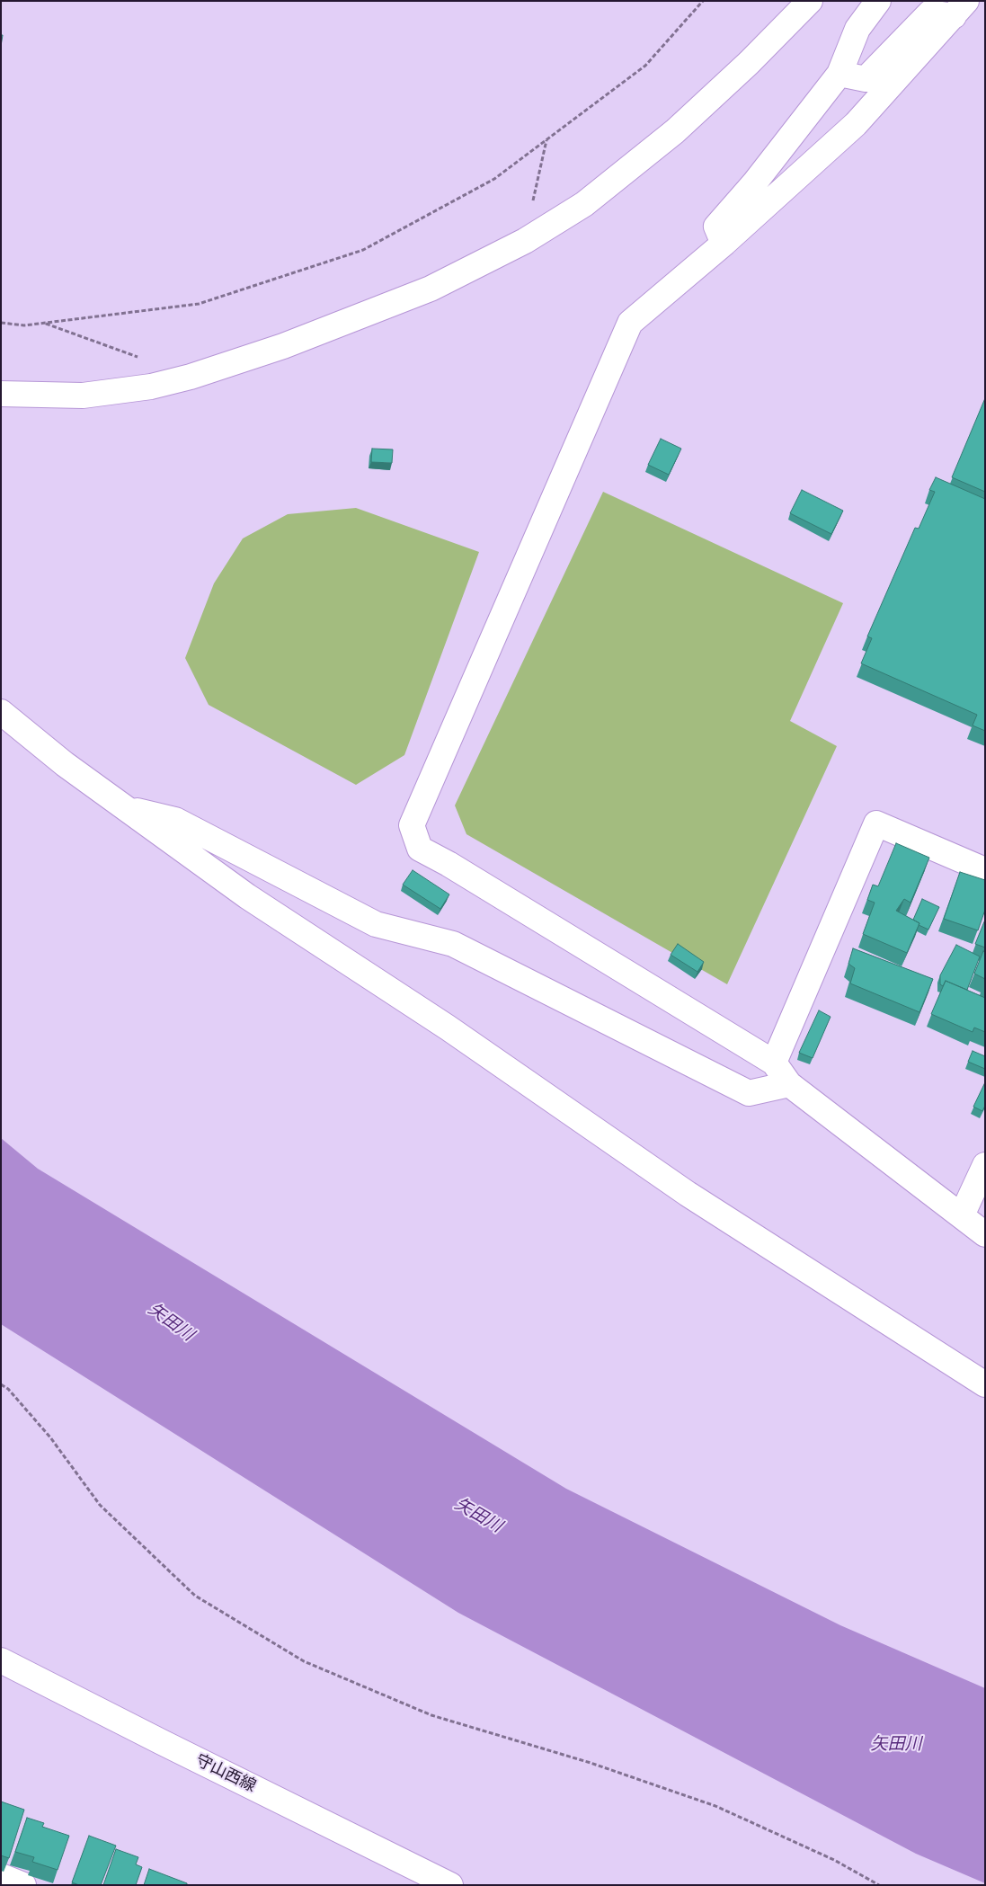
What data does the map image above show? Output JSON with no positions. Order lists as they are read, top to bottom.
{
  "streets": {
    "street": ["守山西線"]
  },
  "water": ["矢田川"]
}
